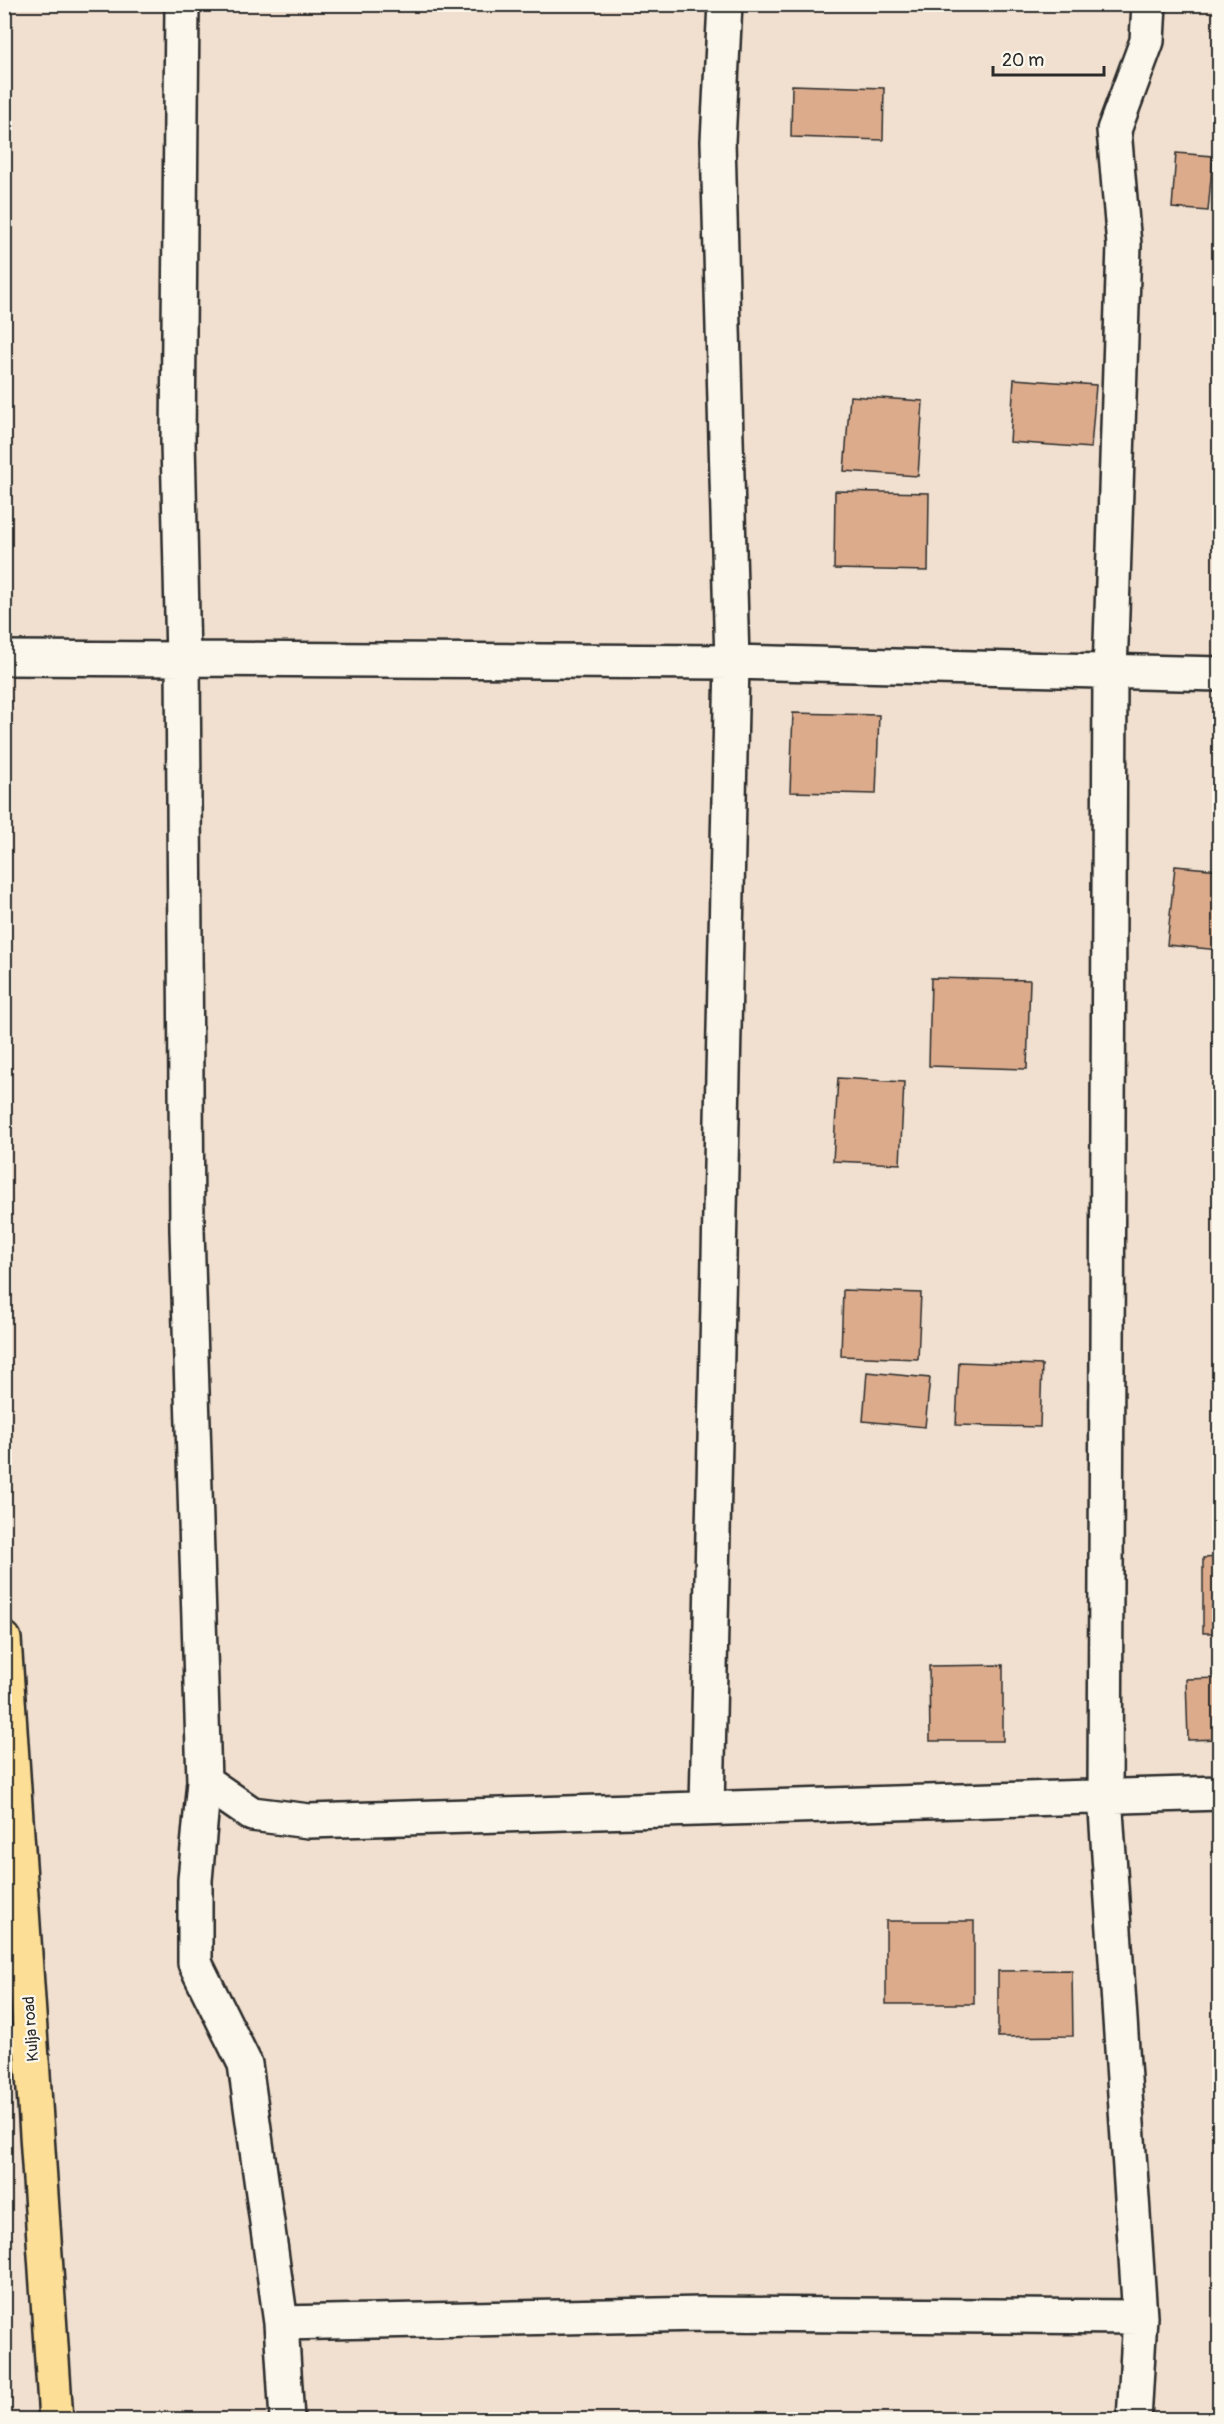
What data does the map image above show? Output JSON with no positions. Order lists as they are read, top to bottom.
{
  "streets": {
    "main road": ["Kulja road"]
  },
  "scale_bar": "20 m"
}
